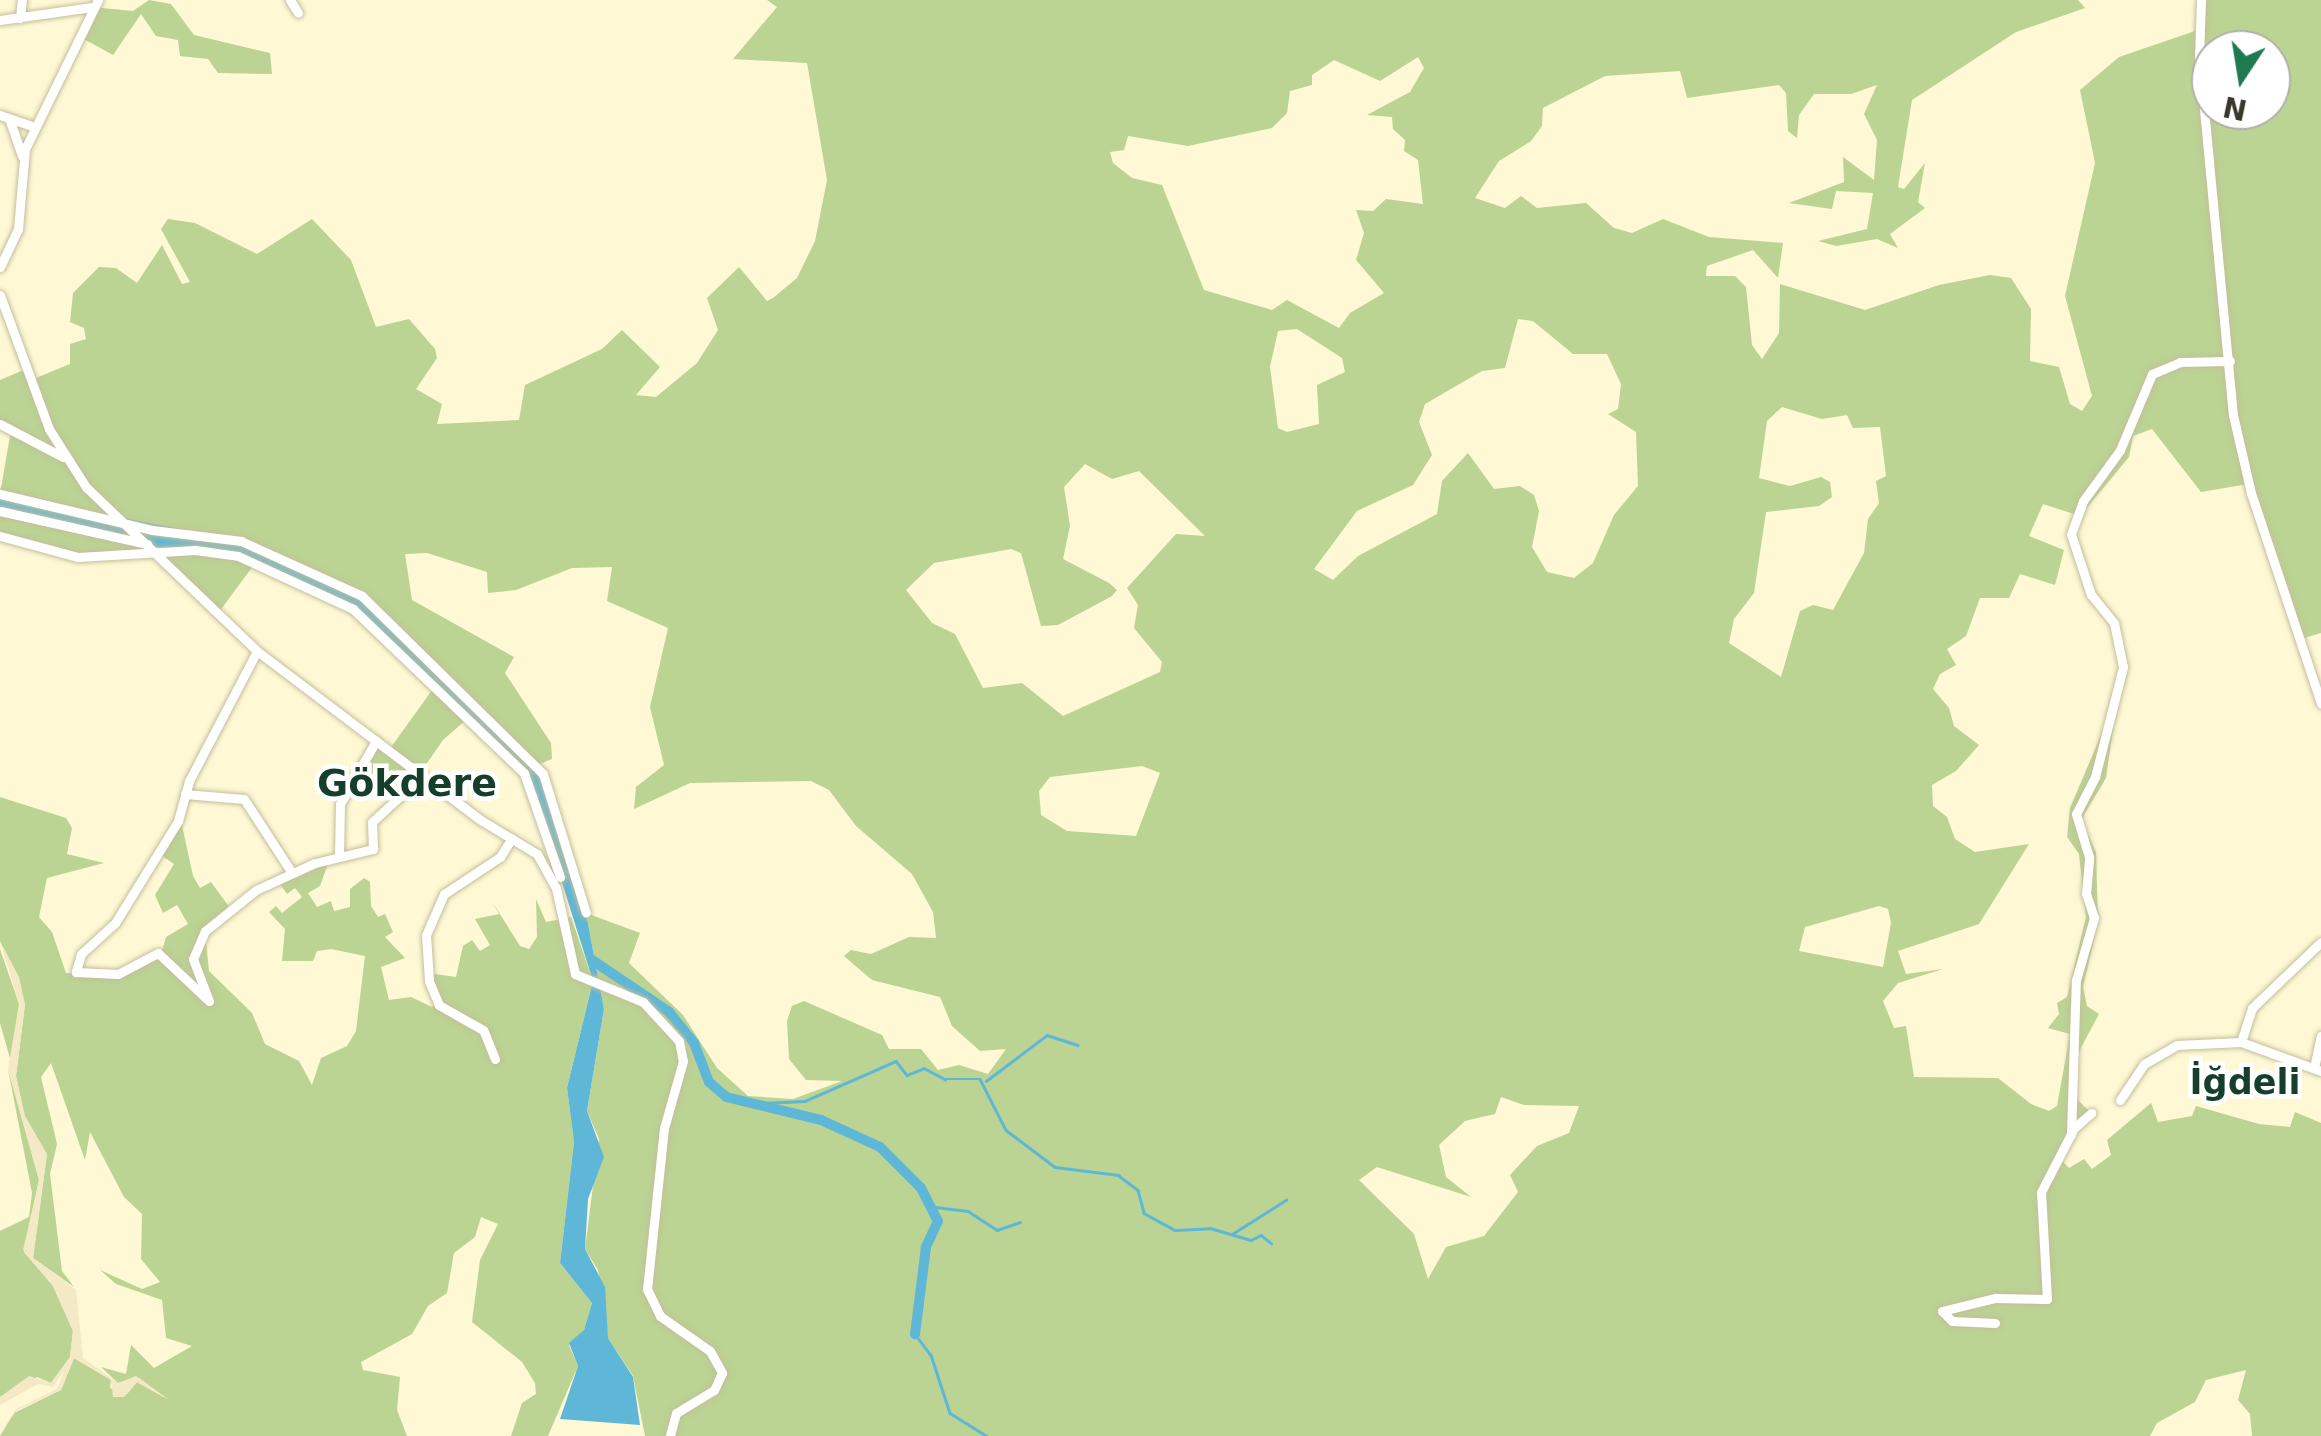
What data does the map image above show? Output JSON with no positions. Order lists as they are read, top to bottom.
{
  "districts": ["Gökdere", "İğdeli"],
  "north": "bottom"
}
